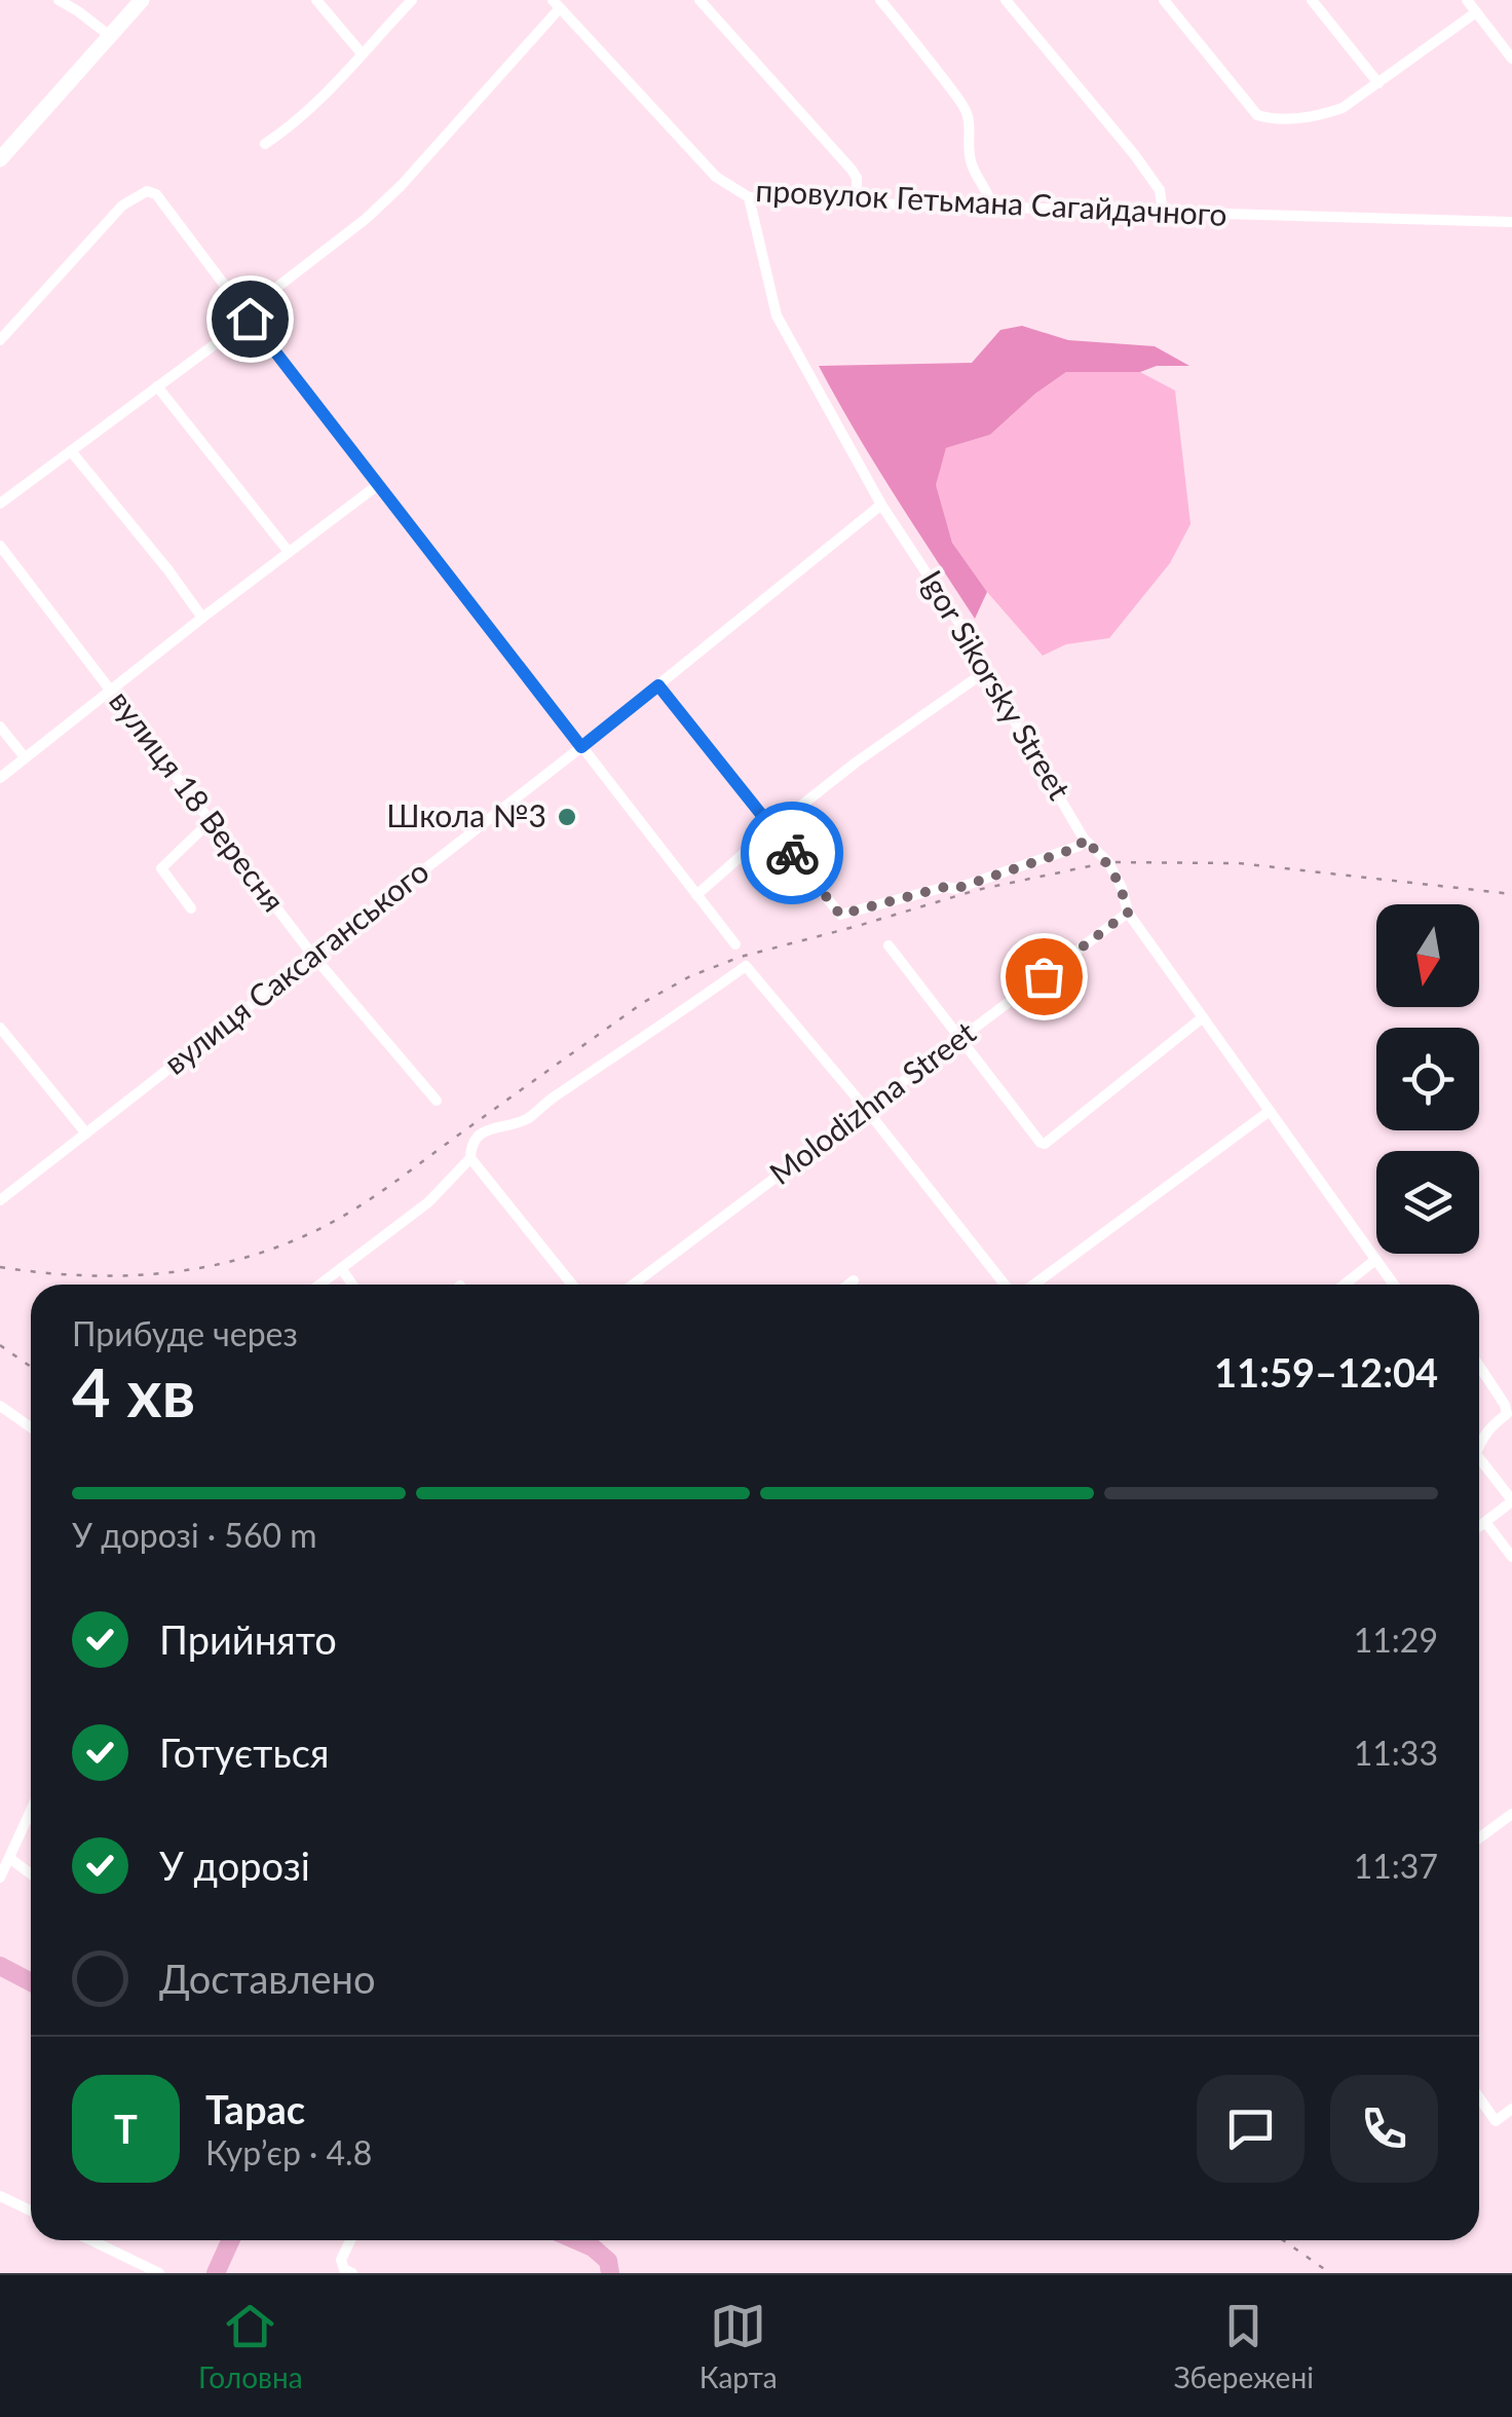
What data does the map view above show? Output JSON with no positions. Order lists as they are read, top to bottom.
{
  "streets": {
    "street": [
      "провулок Гетьмана Сагайдачного",
      "Igor Sikorsky Street",
      "вулиця 18 Вересня",
      "вулиця Саксаганського",
      "Molodizhna Street"
    ]
  },
  "crossings": [
    ["провулок Гетьмана Сагайдачного", "Igor Sikorsky Street"],
    ["Igor Sikorsky Street", "вулиця Саксаганського"],
    ["Igor Sikorsky Street", "Molodizhna Street"],
    ["вулиця 18 Вересня", "вулиця Саксаганського"]
  ],
  "places": ["Школа №3"],
  "north": "bottom",
  "page": {
    "heading": ["4 хв", "Прибуде через", "11:59–12:04"],
    "panel": ["Тарас", "Кур’єр · 4.8"],
    "bar": "У дорозі · 560 m",
    "list": [
      ["Прийнято", "11:29"],
      ["Готується", "11:33"],
      ["У дорозі", "11:37"],
      "Доставлено"
    ],
    "round": "Т",
    "tabs": ["Головна", "Карта", "Збережені"]
  }
}
